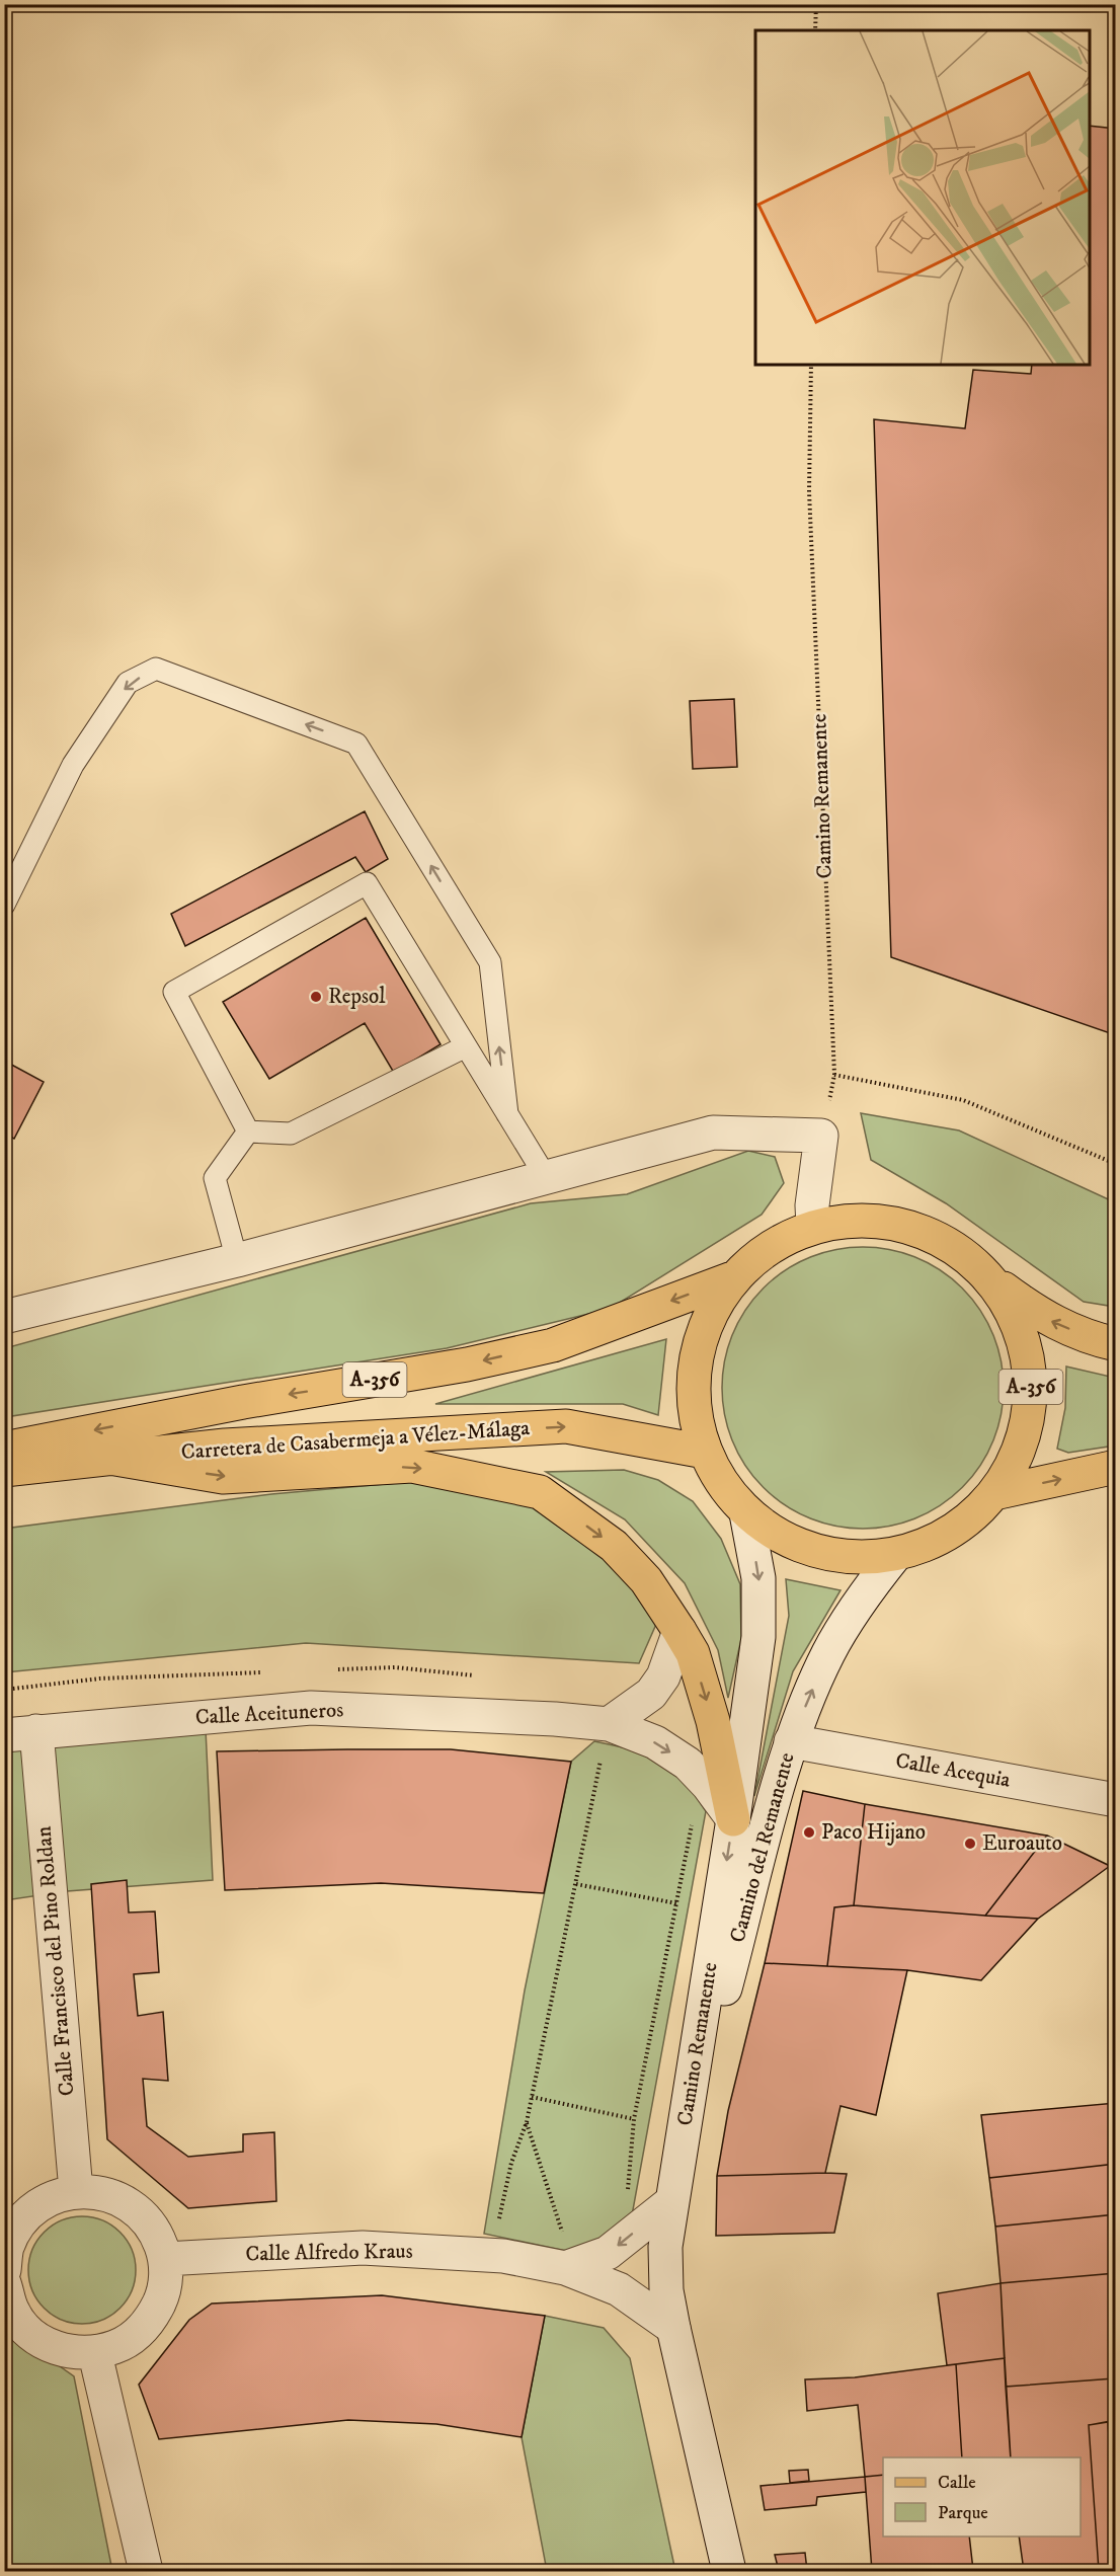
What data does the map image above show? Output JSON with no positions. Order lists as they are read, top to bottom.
{
  "streets": {
    "main road": ["A-356", "Carretera de Casabermeja a Vélez-Málaga"],
    "street": [
      "Camino Remanente",
      "Calle Aceituneros",
      "Calle Acequia",
      "Camino del Remanente",
      "Calle Francisco del Pino Roldan",
      "Calle Alfredo Kraus"
    ]
  },
  "crossings": [
    ["Camino Remanente", "A-356"],
    ["Camino Remanente", "Calle Aceituneros"],
    ["Camino Remanente", "Camino del Remanente"],
    ["Camino Remanente", "Calle Alfredo Kraus"],
    ["A-356", "Carretera de Casabermeja a Vélez-Málaga"],
    ["A-356", "Camino del Remanente"],
    ["Calle Aceituneros", "Calle Francisco del Pino Roldan"],
    ["Calle Acequia", "Camino del Remanente"]
  ],
  "places": ["Repsol", "Paco Hijano", "Euroauto"],
  "legend": ["Calle", "Parque"]
}
